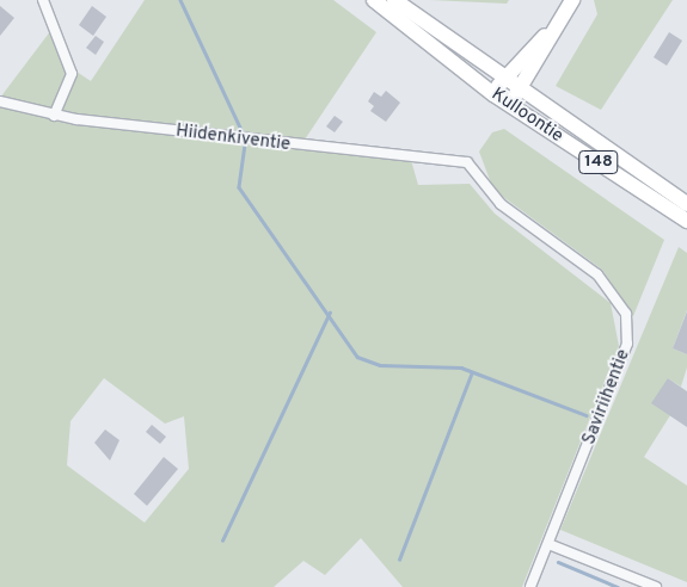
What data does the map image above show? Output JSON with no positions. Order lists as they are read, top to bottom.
{
  "streets": {
    "main road": ["Kulloontie", "148"],
    "street": ["Hiidenkiventie", "Saviriihentie"]
  },
  "crossings": [
    ["Hiidenkiventie", "Saviriihentie"]
  ]
}
